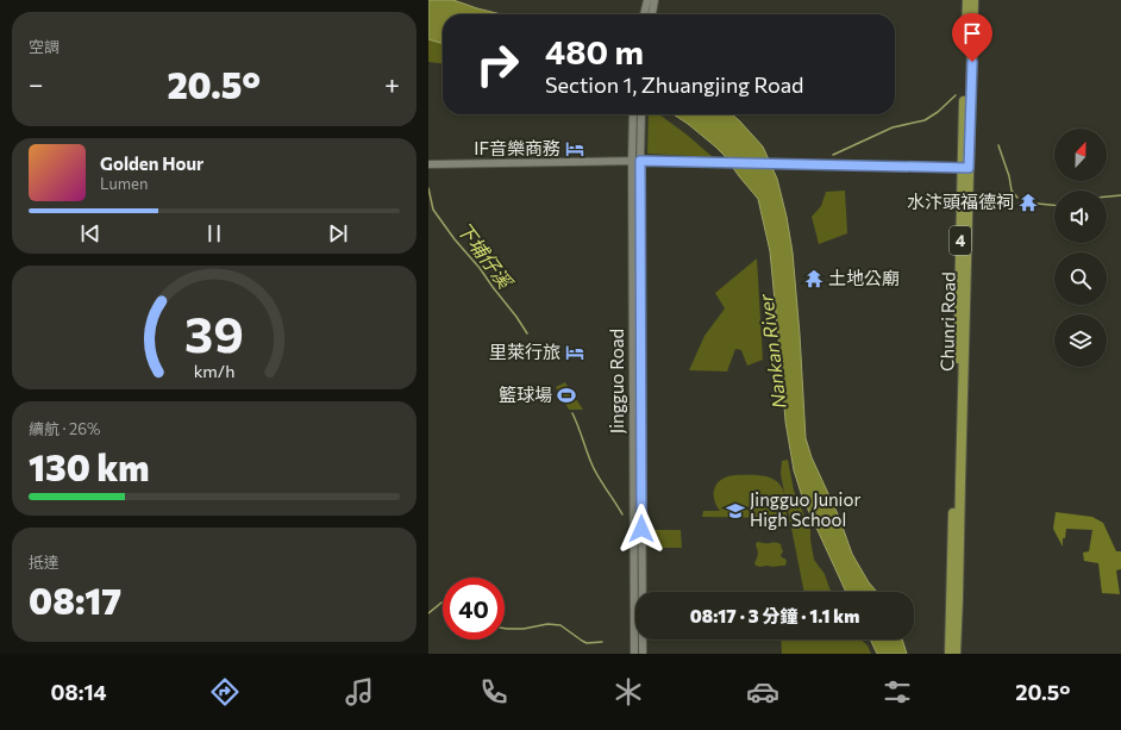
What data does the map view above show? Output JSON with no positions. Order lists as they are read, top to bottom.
{
  "streets": {
    "main road": ["4", "Chunri Road"],
    "street": ["Jingguo Road"]
  },
  "crossings": [
    ["4", "Chunri Road"]
  ],
  "water": ["下埔仔溪", "Nankan River"],
  "places": {
    "hotel": ["IF音樂商務", "里萊行旅"],
    "temple": ["水汴頭福德祠", "土地公廟"],
    "sports": ["籃球場"],
    "school or university": ["Jingguo Junior High School"]
  },
  "north": "top",
  "page": {
    "tile": [
      "空調",
      ["續航 · 26%", "130 km"],
      ["抵達", "08:17"]
    ],
    "turn": ["480 m", "Section 1, Zhuangjing Road"],
    "heat": ["−", "20.5°", "+"],
    "song": ["Golden Hour", "Lumen"],
    "limit": "40",
    "trip": "08:17 · 3 分鐘 · 1.1 km",
    "tabs": ["08:14", "20.5°"],
    "gauge": ["39", "km/h"]
  }
}
